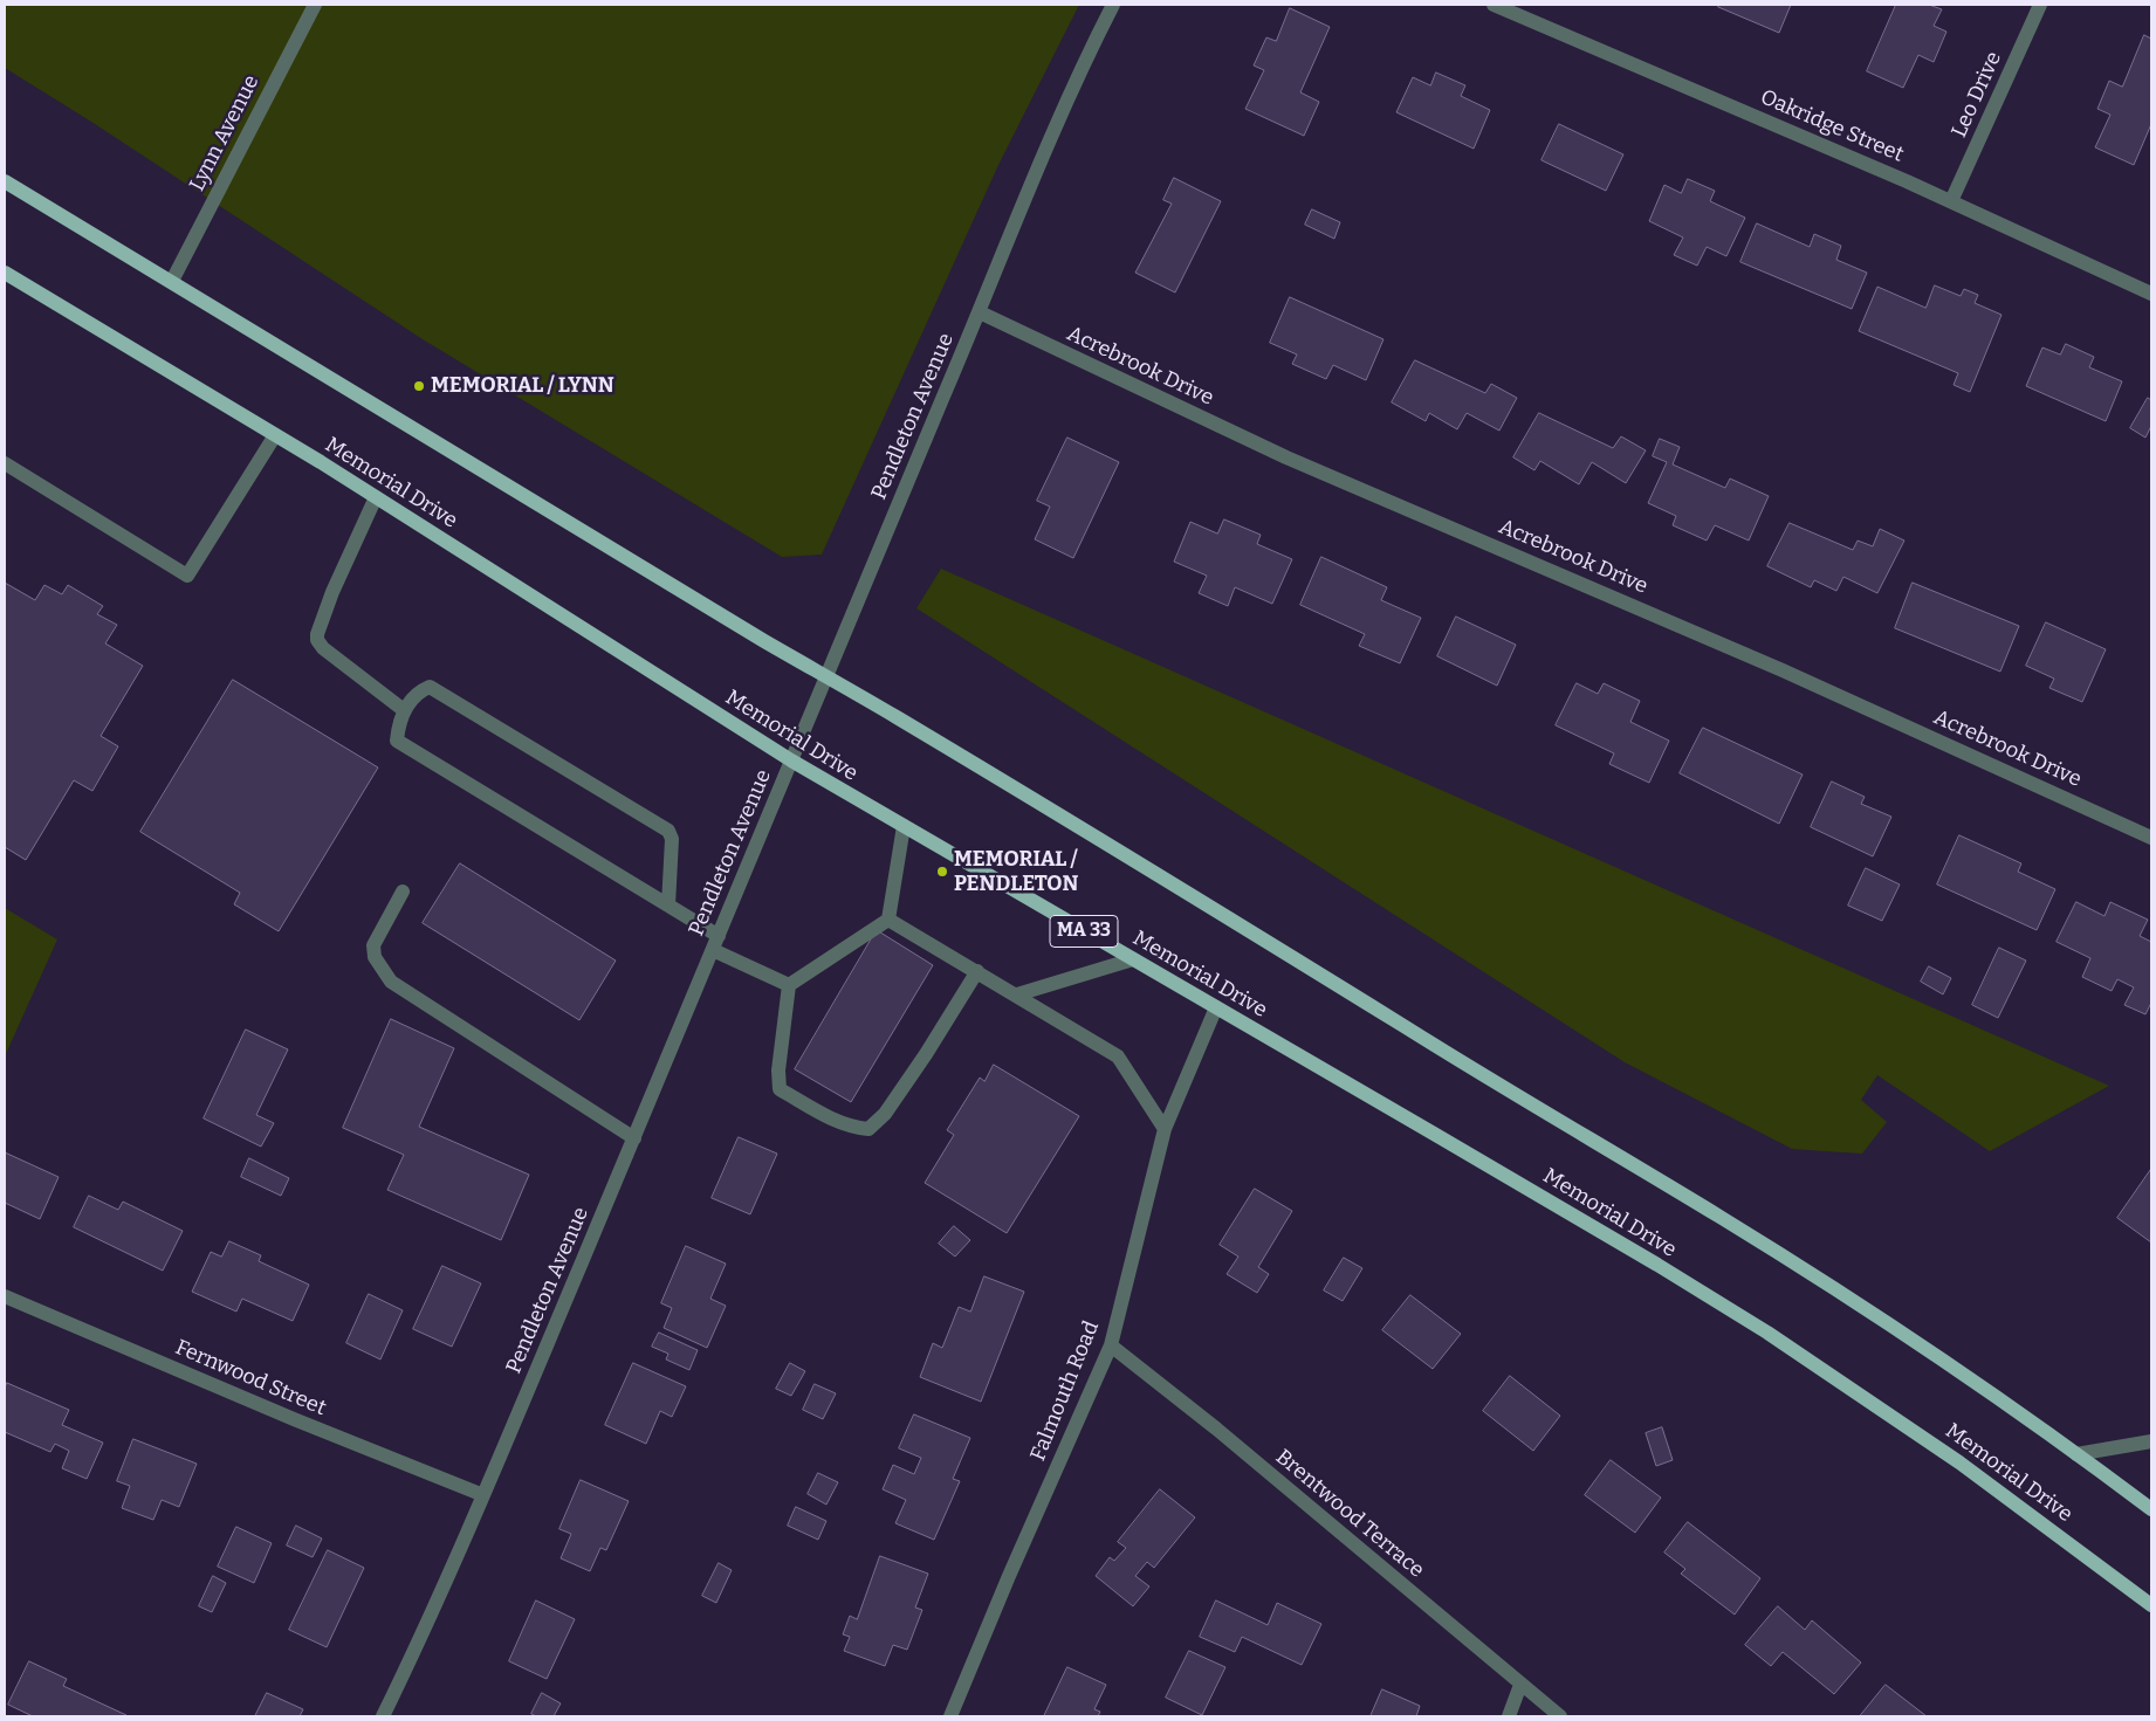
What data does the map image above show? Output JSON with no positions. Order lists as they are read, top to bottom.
{
  "streets": {
    "main road": ["Memorial Drive", "MA 33"],
    "street": [
      "Leo Drive",
      "Oakridge Street",
      "Lynn Avenue",
      "Acrebrook Drive",
      "Pendleton Avenue",
      "Fernwood Street",
      "Falmouth Road",
      "Brentwood Terrace"
    ]
  },
  "crossings": [
    ["Leo Drive", "Oakridge Street"],
    ["Acrebrook Drive", "Pendleton Avenue"],
    ["Pendleton Avenue", "Memorial Drive"],
    ["Pendleton Avenue", "Fernwood Street"],
    ["Memorial Drive", "Falmouth Road"],
    ["Falmouth Road", "Brentwood Terrace"]
  ],
  "places": ["MEMORIAL / LYNN", "MEMORIAL / PENDLETON"]
}
